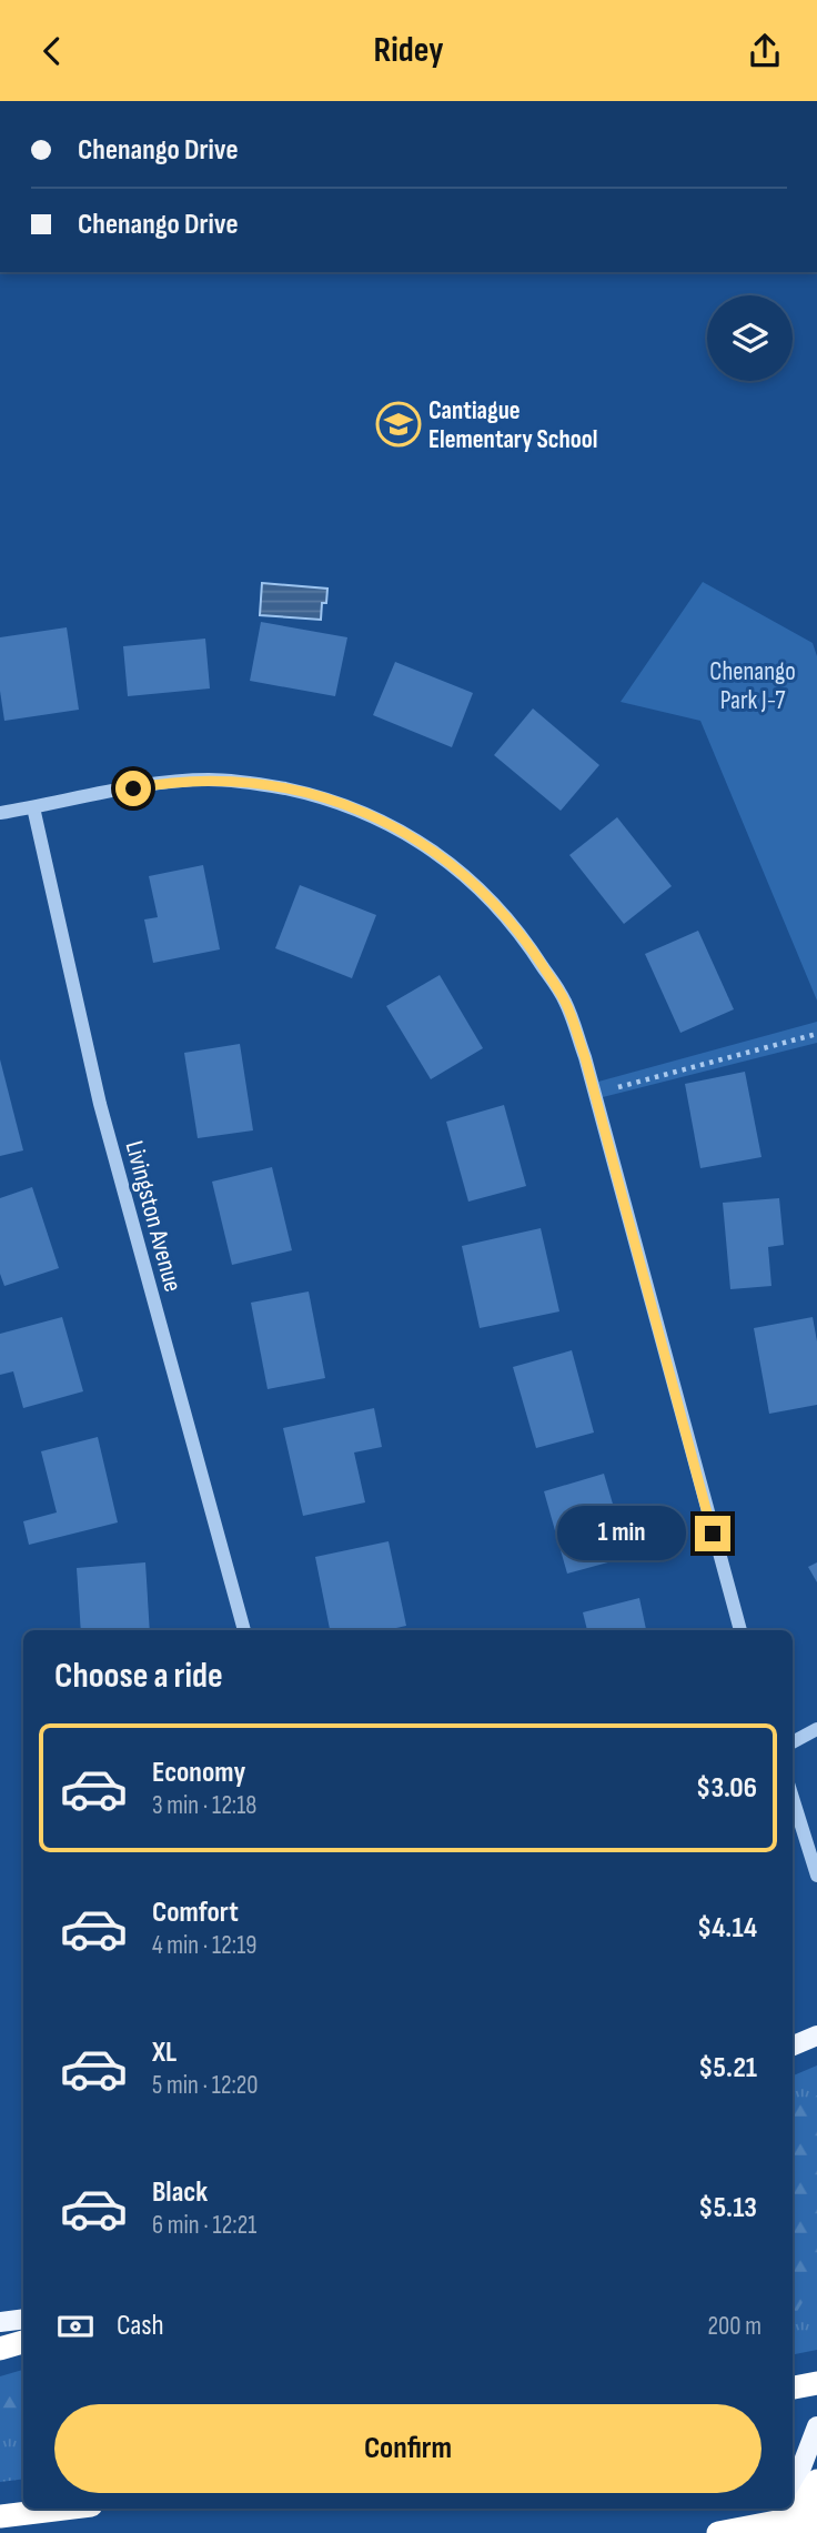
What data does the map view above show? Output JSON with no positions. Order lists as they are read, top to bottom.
{
  "streets": {
    "street": ["Livingston Avenue"]
  },
  "parks": ["Chenango Park J-7"],
  "places": {
    "school or university": ["Cantiague Elementary School"]
  },
  "page": {
    "header": "Ridey",
    "banner": ["Chenango Drive", "Chenango Drive"],
    "bubble": "1 min",
    "heading": "Choose a ride",
    "list": [
      {
        "name": "Economy",
        "note": "3 min · 12:18",
        "value": "$3.06"
      },
      {
        "name": "Comfort",
        "note": "4 min · 12:19",
        "value": "$4.14"
      },
      {
        "name": "XL",
        "note": "5 min · 12:20",
        "value": "$5.21"
      },
      {
        "name": "Black",
        "note": "6 min · 12:21",
        "value": "$5.13"
      }
    ],
    "pay": ["Cash", "200 m"],
    "buttons": "Confirm"
  }
}
